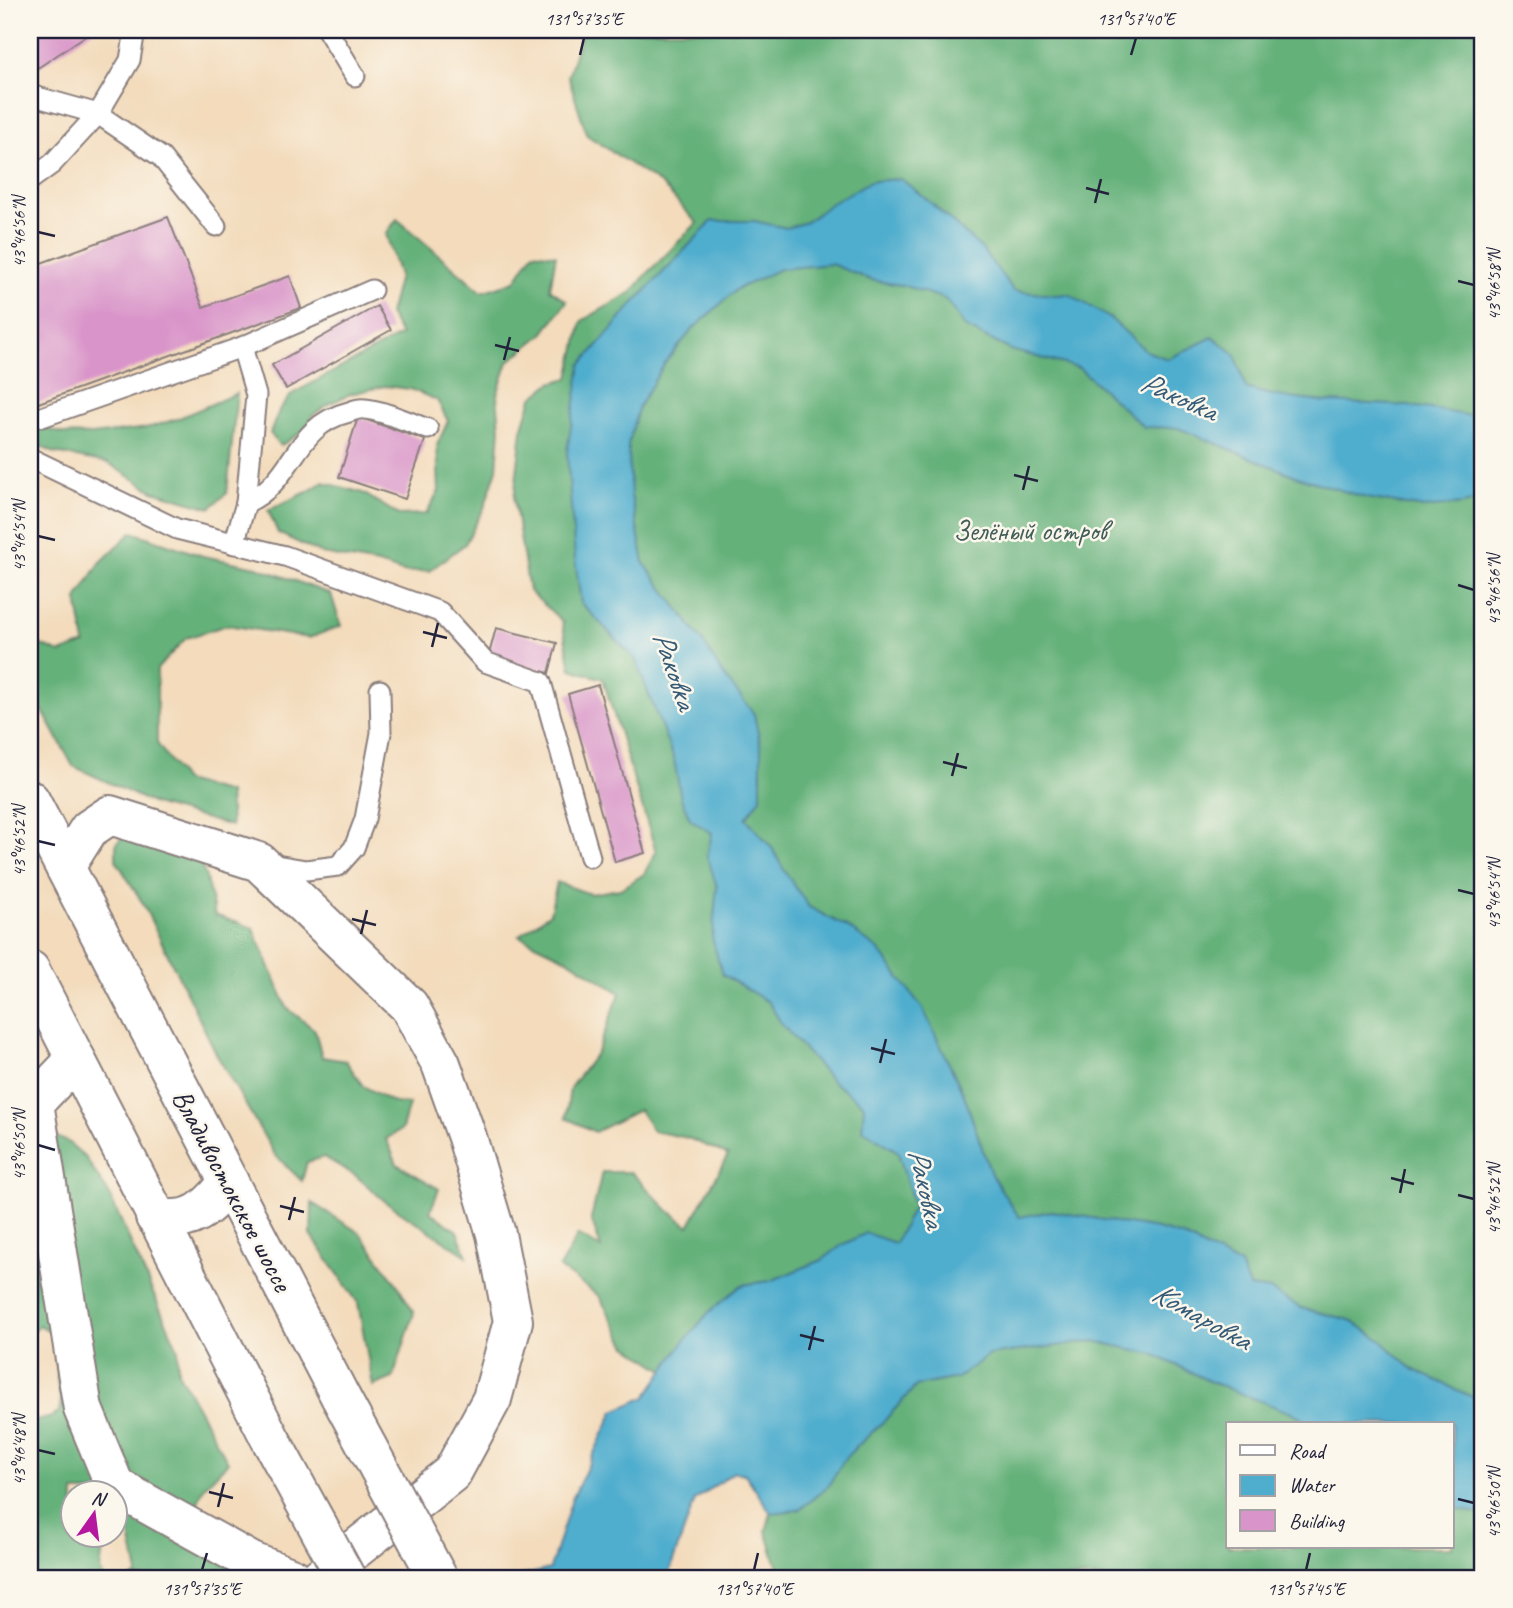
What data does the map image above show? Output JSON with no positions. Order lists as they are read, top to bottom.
{
  "streets": {
    "main road": ["Владивостокское шоссе"]
  },
  "water": ["Раковка", "Комаровка"],
  "parks": ["Зелёный остров"],
  "legend": ["Road", "Water", "Building"],
  "north": "top",
  "coordinates": [
    "131°57'35\"E",
    "131°57'40\"E",
    "43°46'56\"N",
    "43°46'58\"N",
    "43°46'54\"N",
    "43°46'52\"N",
    "43°46'50\"N",
    "43°46'48\"N",
    "131°57'45\"E"
  ]
}
